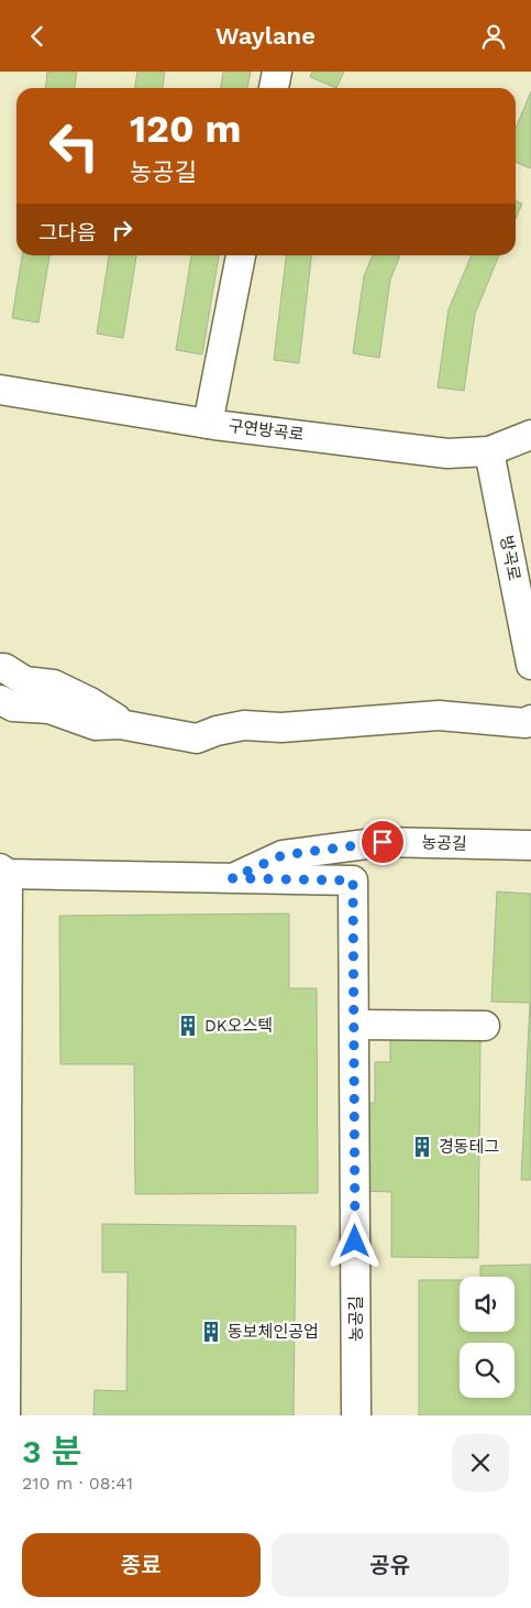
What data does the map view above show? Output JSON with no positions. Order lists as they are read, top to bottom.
{
  "streets": {
    "street": ["구연방곡로", "방곡로", "농공길"]
  },
  "crossings": [
    ["구연방곡로", "방곡로"]
  ],
  "places": {
    "building": ["DK오스텍", "경동테그", "동보체인공업"]
  },
  "page": {
    "header": "Waylane",
    "turn": ["120 m", "농공길"],
    "then": "그다음",
    "heading": ["3 분", "210 m · 08:41"],
    "buttons": ["종료", "공유"]
  }
}
